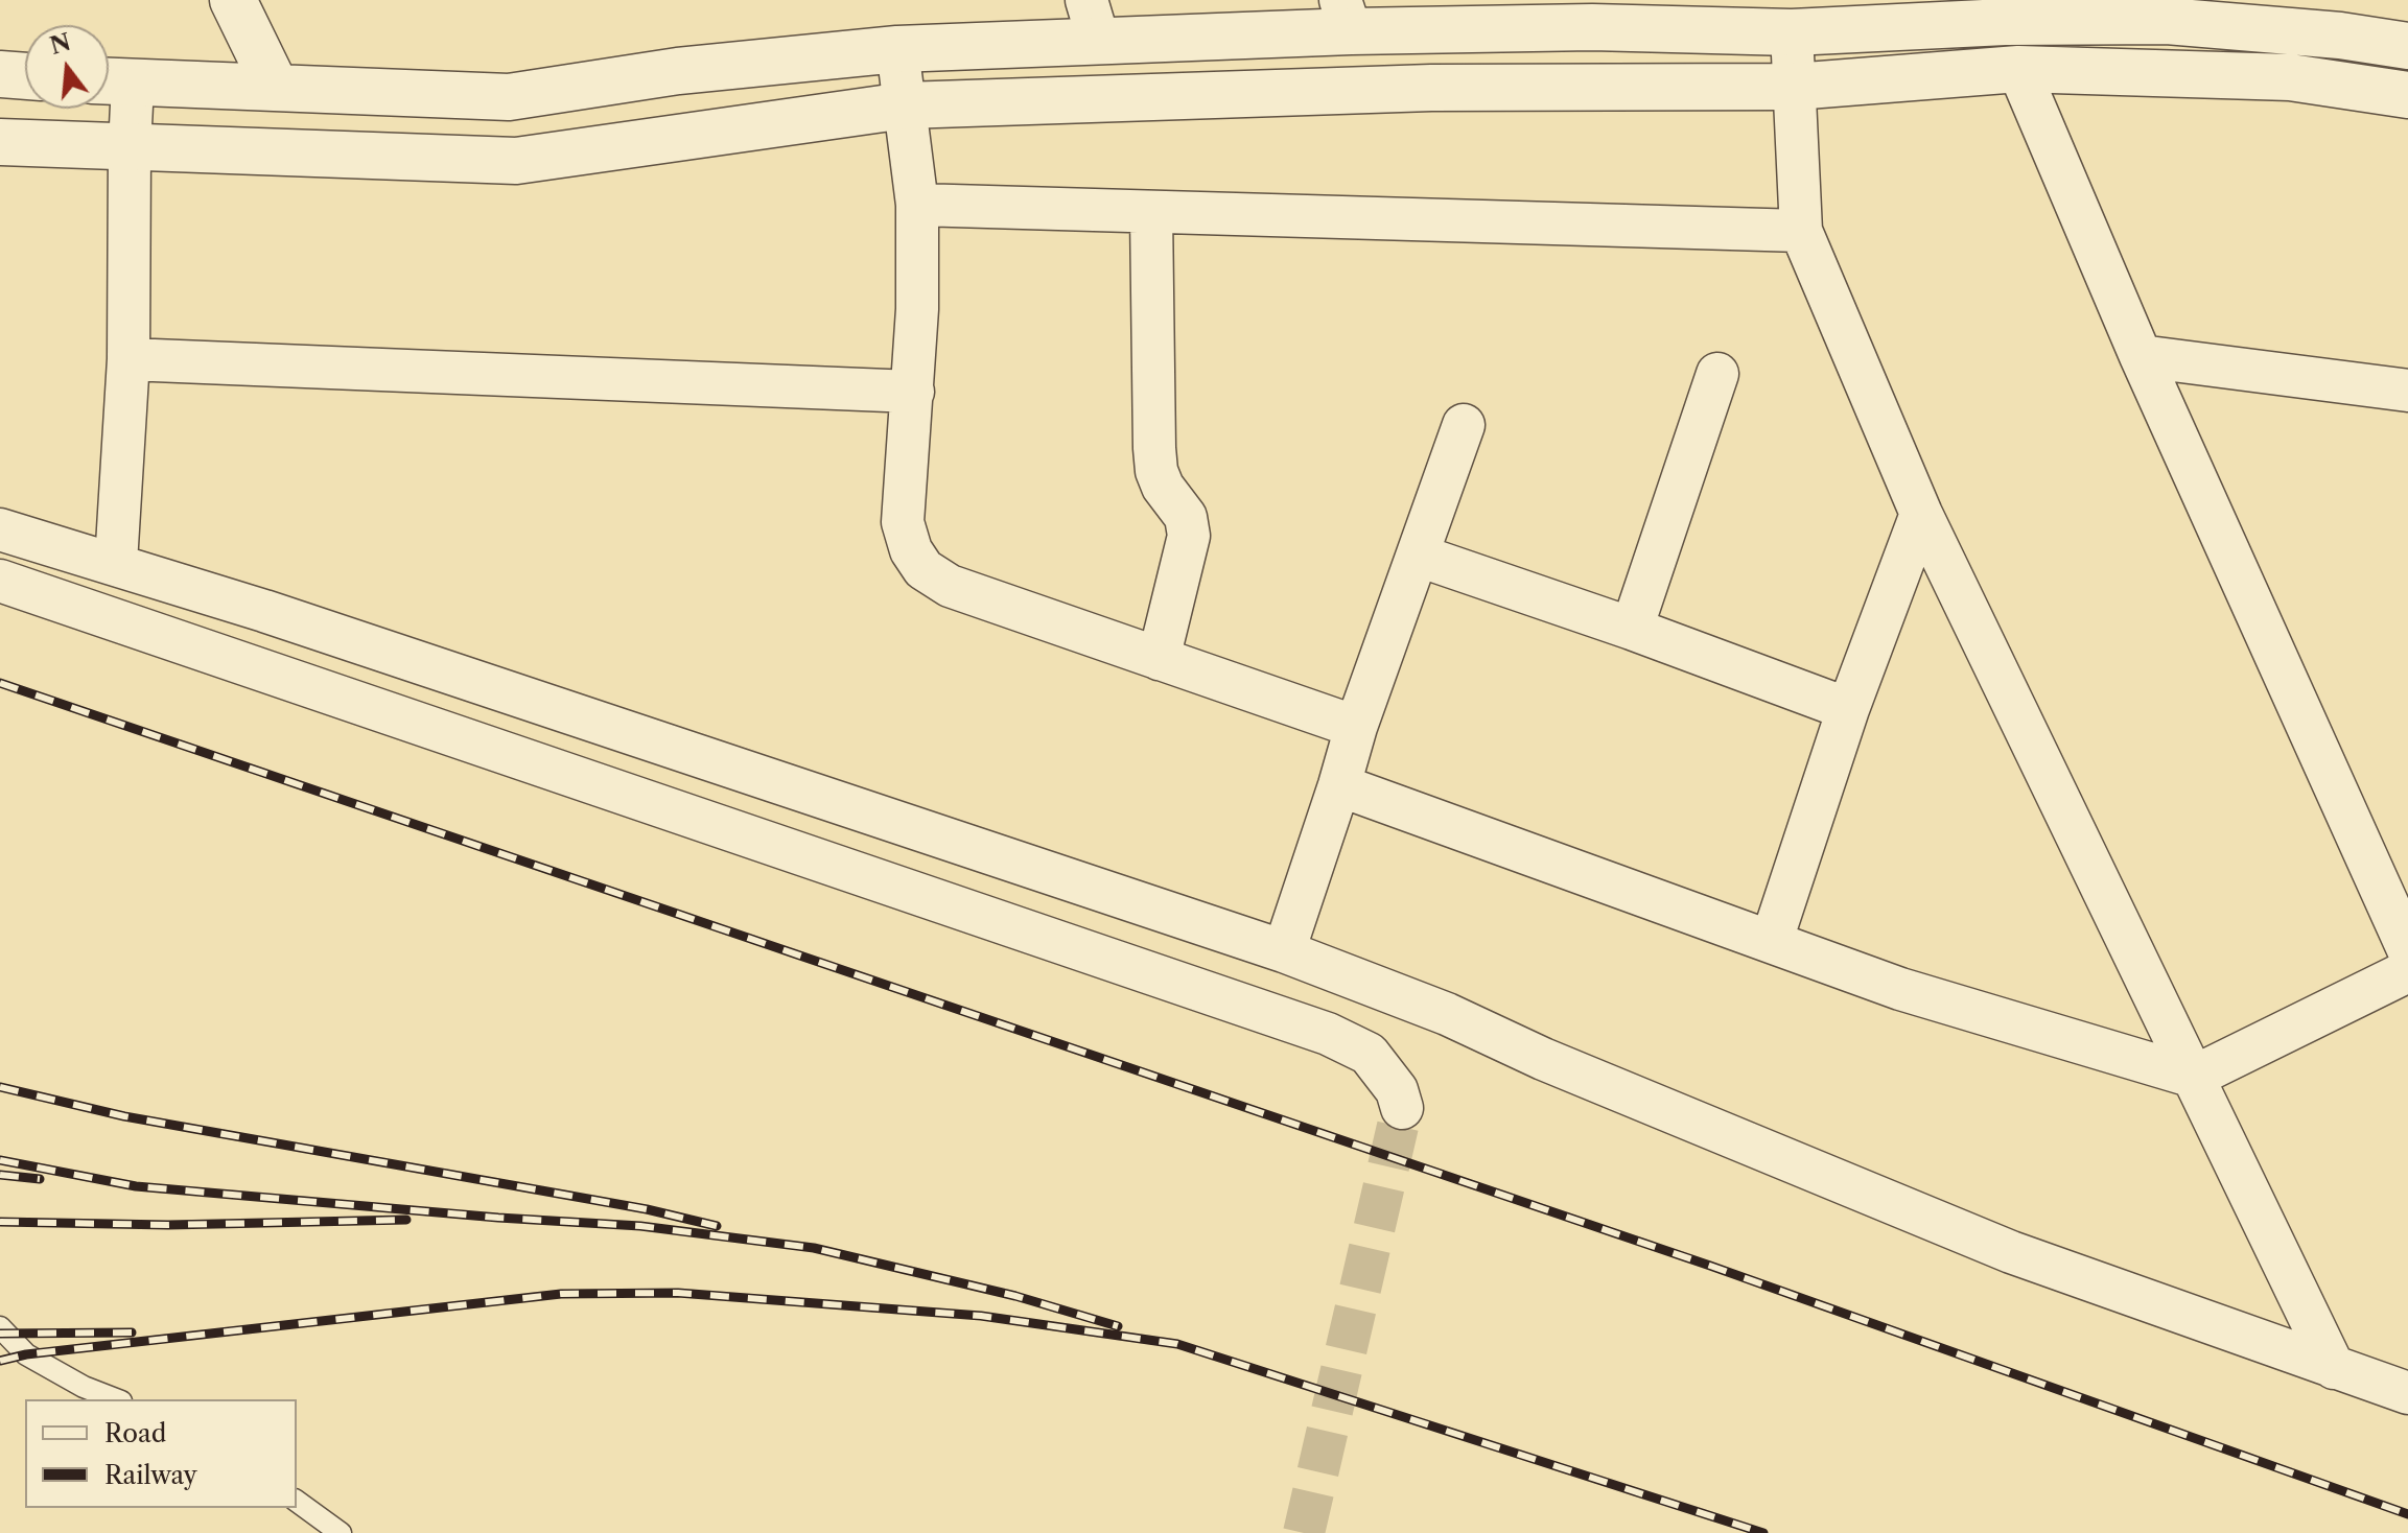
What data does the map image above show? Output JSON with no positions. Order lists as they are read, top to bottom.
{
  "legend": ["Road", "Railway"],
  "north": "top"
}
